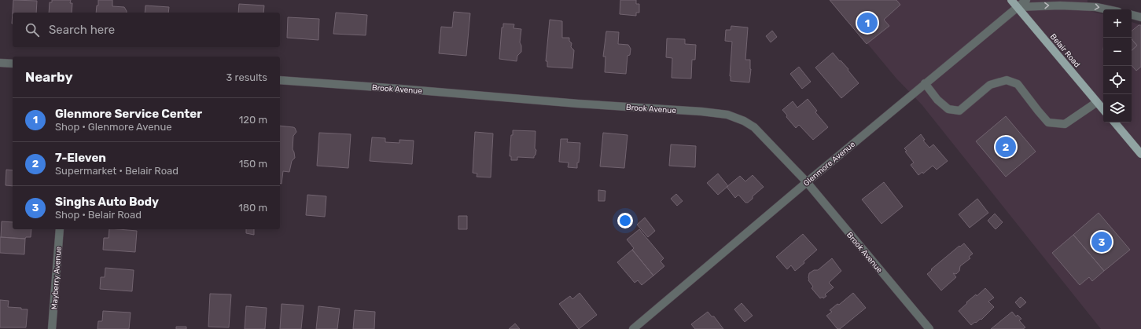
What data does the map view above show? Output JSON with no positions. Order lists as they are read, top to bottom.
{
  "streets": {
    "main road": ["Belair Road"],
    "street": ["Brook Avenue", "Glenmore Avenue", "Mayberry Avenue"]
  },
  "crossings": [
    ["Belair Road", "Glenmore Avenue"],
    ["Brook Avenue", "Glenmore Avenue"]
  ],
  "page": {
    "map_buttons": ["+", "−"],
    "pins": ["1", "2", "3"],
    "search": "Search here",
    "heading": ["Nearby", "3 results"],
    "list": [
      {
        "mark": "1",
        "name": "Glenmore Service Center",
        "note": "Shop · Glenmore Avenue",
        "value": "120 m"
      },
      {
        "mark": "2",
        "name": "7-Eleven",
        "note": "Supermarket · Belair Road",
        "value": "150 m"
      },
      {
        "mark": "3",
        "name": "Singhs Auto Body",
        "note": "Shop · Belair Road",
        "value": "180 m"
      }
    ]
  }
}
